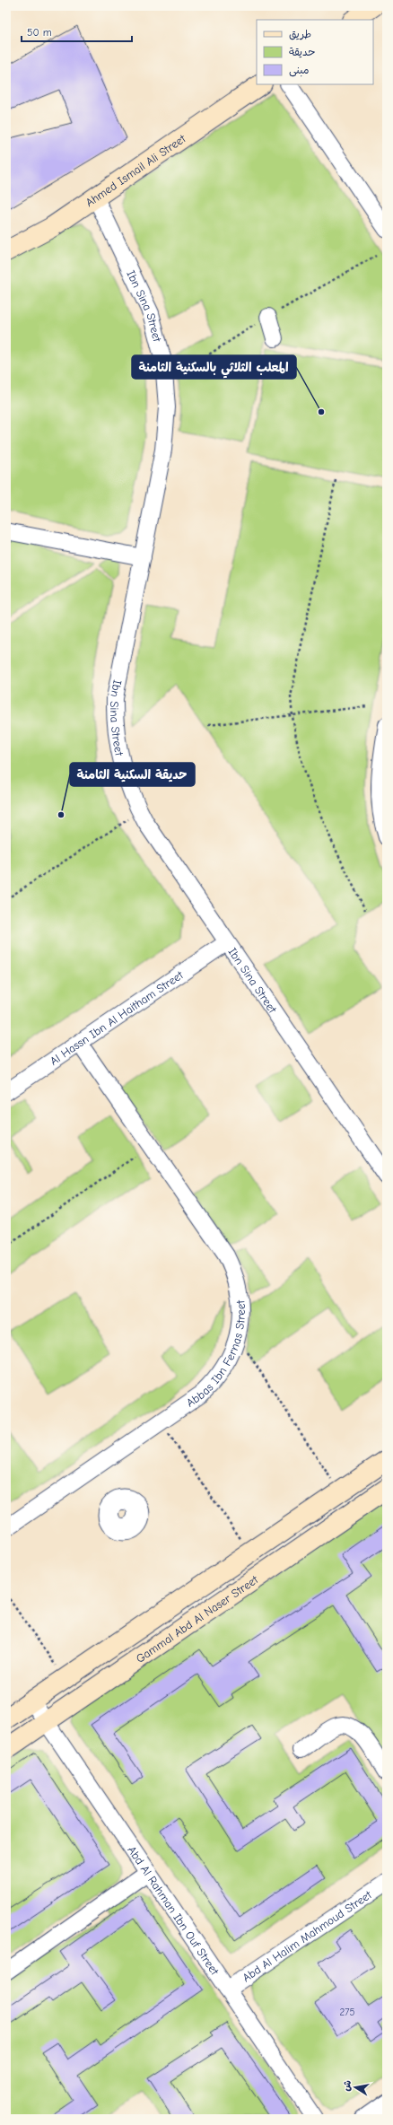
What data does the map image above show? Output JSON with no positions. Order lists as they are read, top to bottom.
{
  "streets": {
    "main road": ["Ahmed Ismail Ali Street", "Gammal Abd Al Naser Street"],
    "street": [
      "Ibn Sina Street",
      "Al Hassn Ibn Al Haitham Street",
      "Abbas Ibn Fernas Street",
      "Abd Al Rahman Ibn Ouf Street",
      "Abd Al Halim Mahmoud Street"
    ]
  },
  "crossings": [
    ["Ahmed Ismail Ali Street", "Ibn Sina Street"],
    ["Ibn Sina Street", "Al Hassn Ibn Al Haitham Street"],
    ["Al Hassn Ibn Al Haitham Street", "Abbas Ibn Fernas Street"],
    ["Gammal Abd Al Naser Street", "Abd Al Rahman Ibn Ouf Street"],
    ["Abd Al Rahman Ibn Ouf Street", "Abd Al Halim Mahmoud Street"]
  ],
  "places": ["المعلب الثلاثي بالسكنية الثامنة", "حديقة السكنية الثامنة"],
  "house_numbers": ["275"],
  "legend": ["طريق", "حديقة", "مبنى"],
  "scale_bar": "50 m",
  "north": "left"
}
